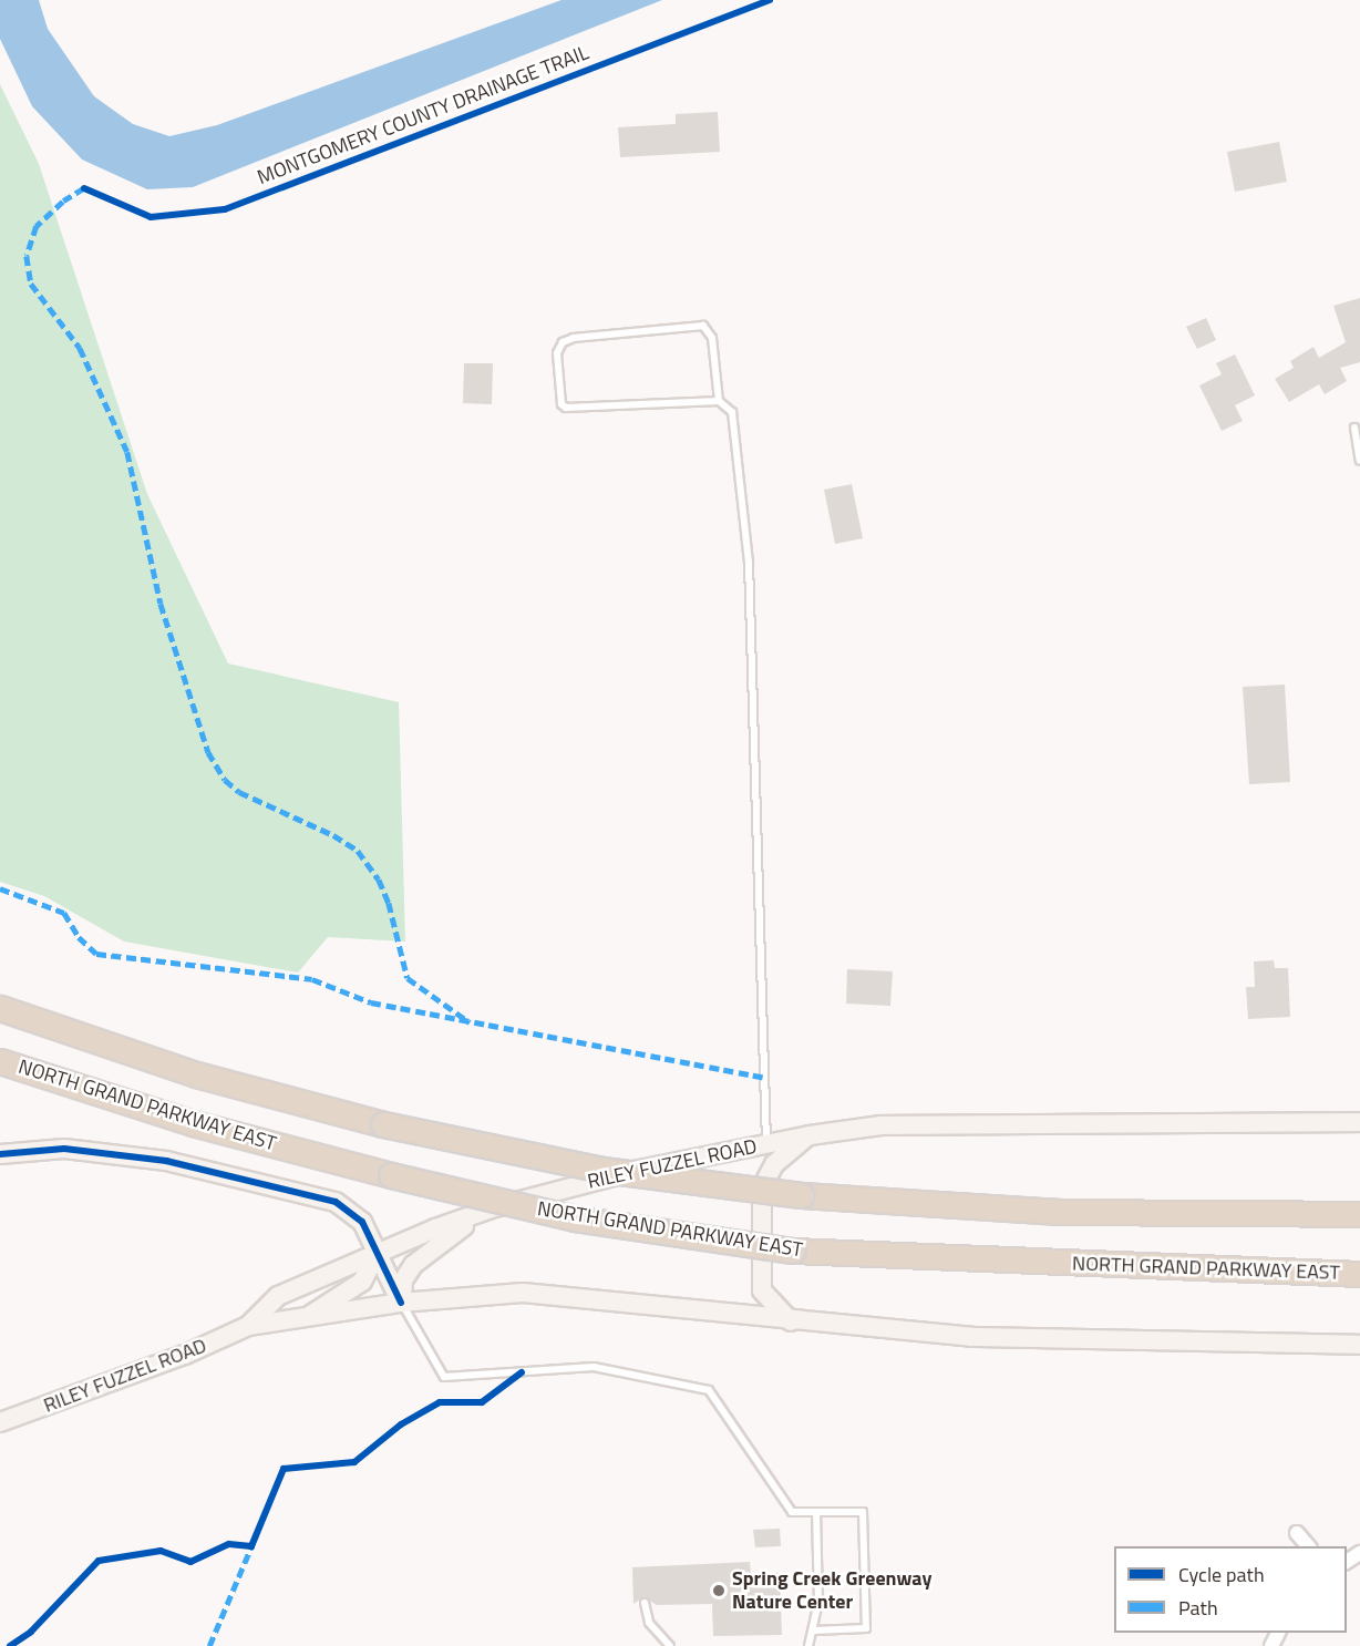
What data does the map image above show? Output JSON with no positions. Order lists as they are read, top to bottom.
{
  "streets": {
    "highway": ["NORTH GRAND PARKWAY EAST"],
    "main road": ["RILEY FUZZEL ROAD"],
    "cycle path": ["MONTGOMERY COUNTY DRAINAGE TRAIL"]
  },
  "places": ["Spring Creek Greenway Nature Center"],
  "legend": ["Cycle path", "Path"]
}
